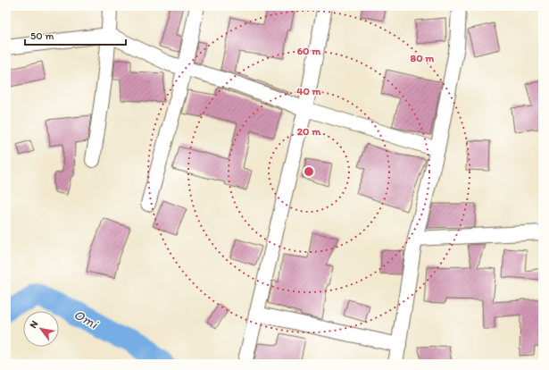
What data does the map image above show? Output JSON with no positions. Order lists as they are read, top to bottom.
{
  "water": ["Omi"],
  "scale_bar": "50 m",
  "north": "top left",
  "rings": [
    "60 m",
    "80 m",
    "40 m",
    "20 m"
  ]
}
